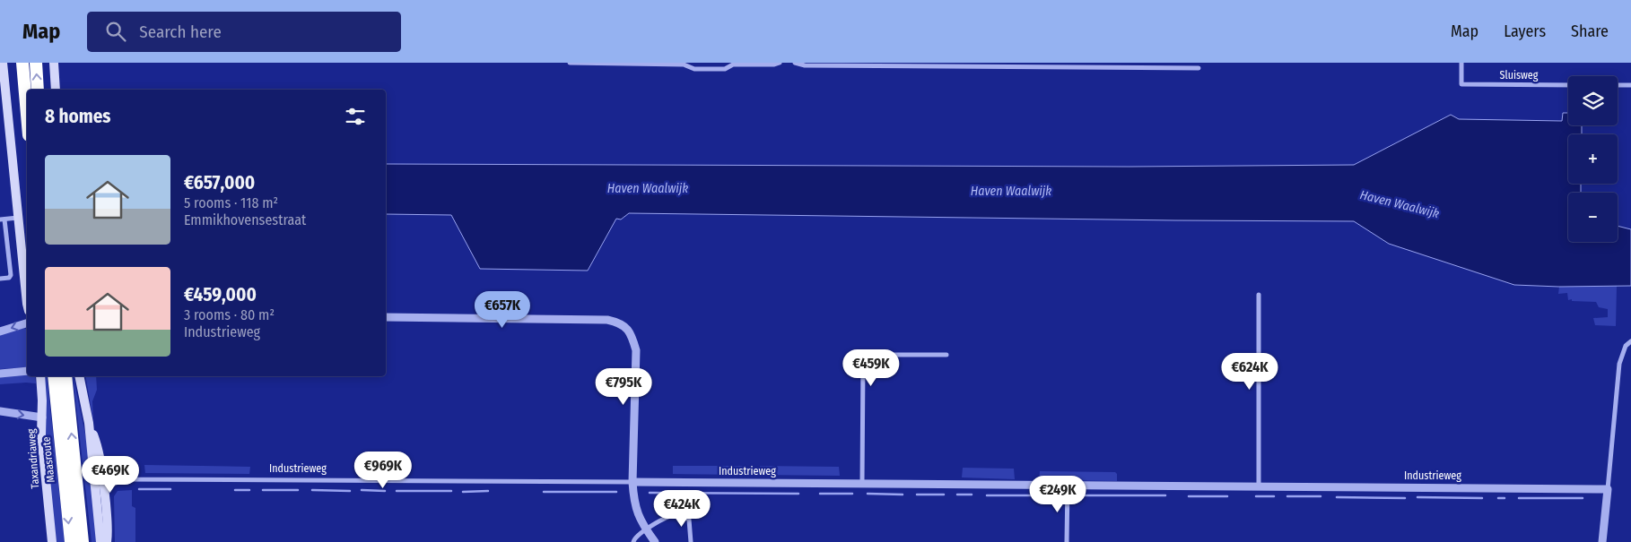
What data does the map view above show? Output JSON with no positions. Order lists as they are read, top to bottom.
{
  "streets": {
    "highway": ["Maasroute"],
    "main road": ["Taxandriaweg"],
    "street": ["Sluisweg", "Industrieweg"]
  },
  "water": ["Haven Waalwijk"],
  "page": {
    "header": "Map",
    "search": "Search here",
    "nav": ["Map", "Layers", "Share"],
    "map_buttons": ["+", "−"],
    "heading": "8 homes",
    "list": [
      {
        "name": "€657,000",
        "note": "5 rooms · 118 m² · Emmikhovensestraat"
      },
      {
        "name": "€459,000",
        "note": "3 rooms · 80 m² · Industrieweg"
      }
    ],
    "price": [
      "€657K",
      "€459K",
      "€624K",
      "€795K",
      "€969K",
      "€469K",
      "€249K",
      "€424K"
    ]
  }
}
